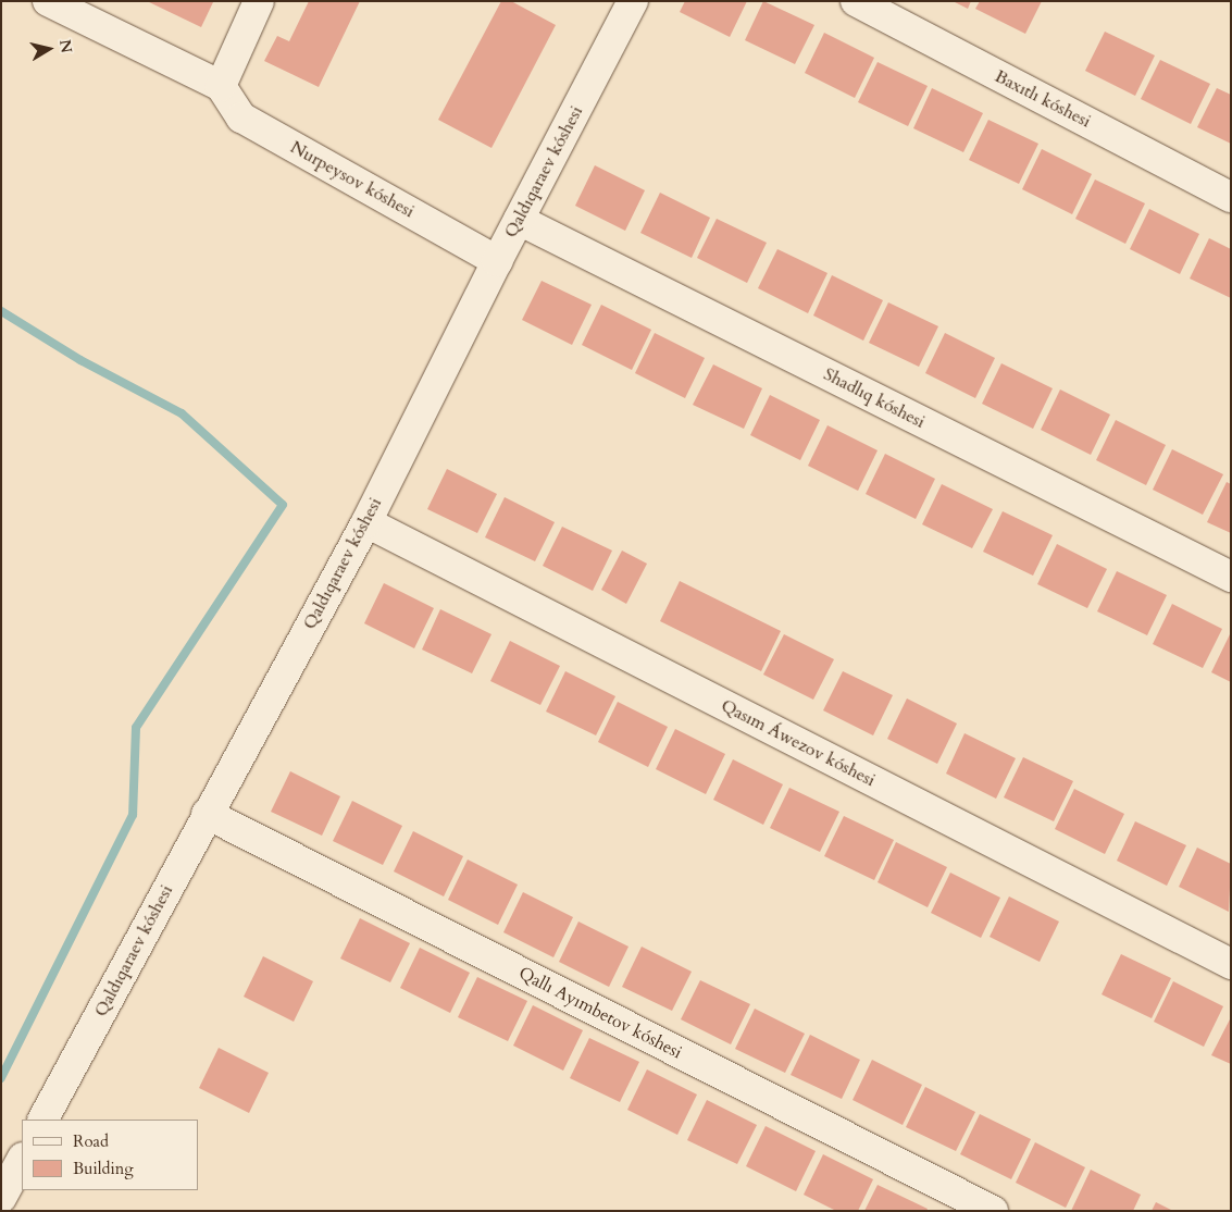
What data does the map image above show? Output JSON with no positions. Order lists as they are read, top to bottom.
{
  "streets": {
    "street": [
      "Baxıtlı kóshesi",
      "Qaldıqaraev kóshesi",
      "Nurpeysov kóshesi",
      "Shadlıq kóshesi",
      "Qasım Áwezov kóshesi",
      "Qallı Ayımbetov kóshesi"
    ]
  },
  "crossings": [
    ["Qaldıqaraev kóshesi", "Nurpeysov kóshesi"],
    ["Qaldıqaraev kóshesi", "Shadlıq kóshesi"],
    ["Qaldıqaraev kóshesi", "Qasım Áwezov kóshesi"],
    ["Qaldıqaraev kóshesi", "Qallı Ayımbetov kóshesi"]
  ],
  "legend": ["Road", "Building"],
  "north": "right"
}
